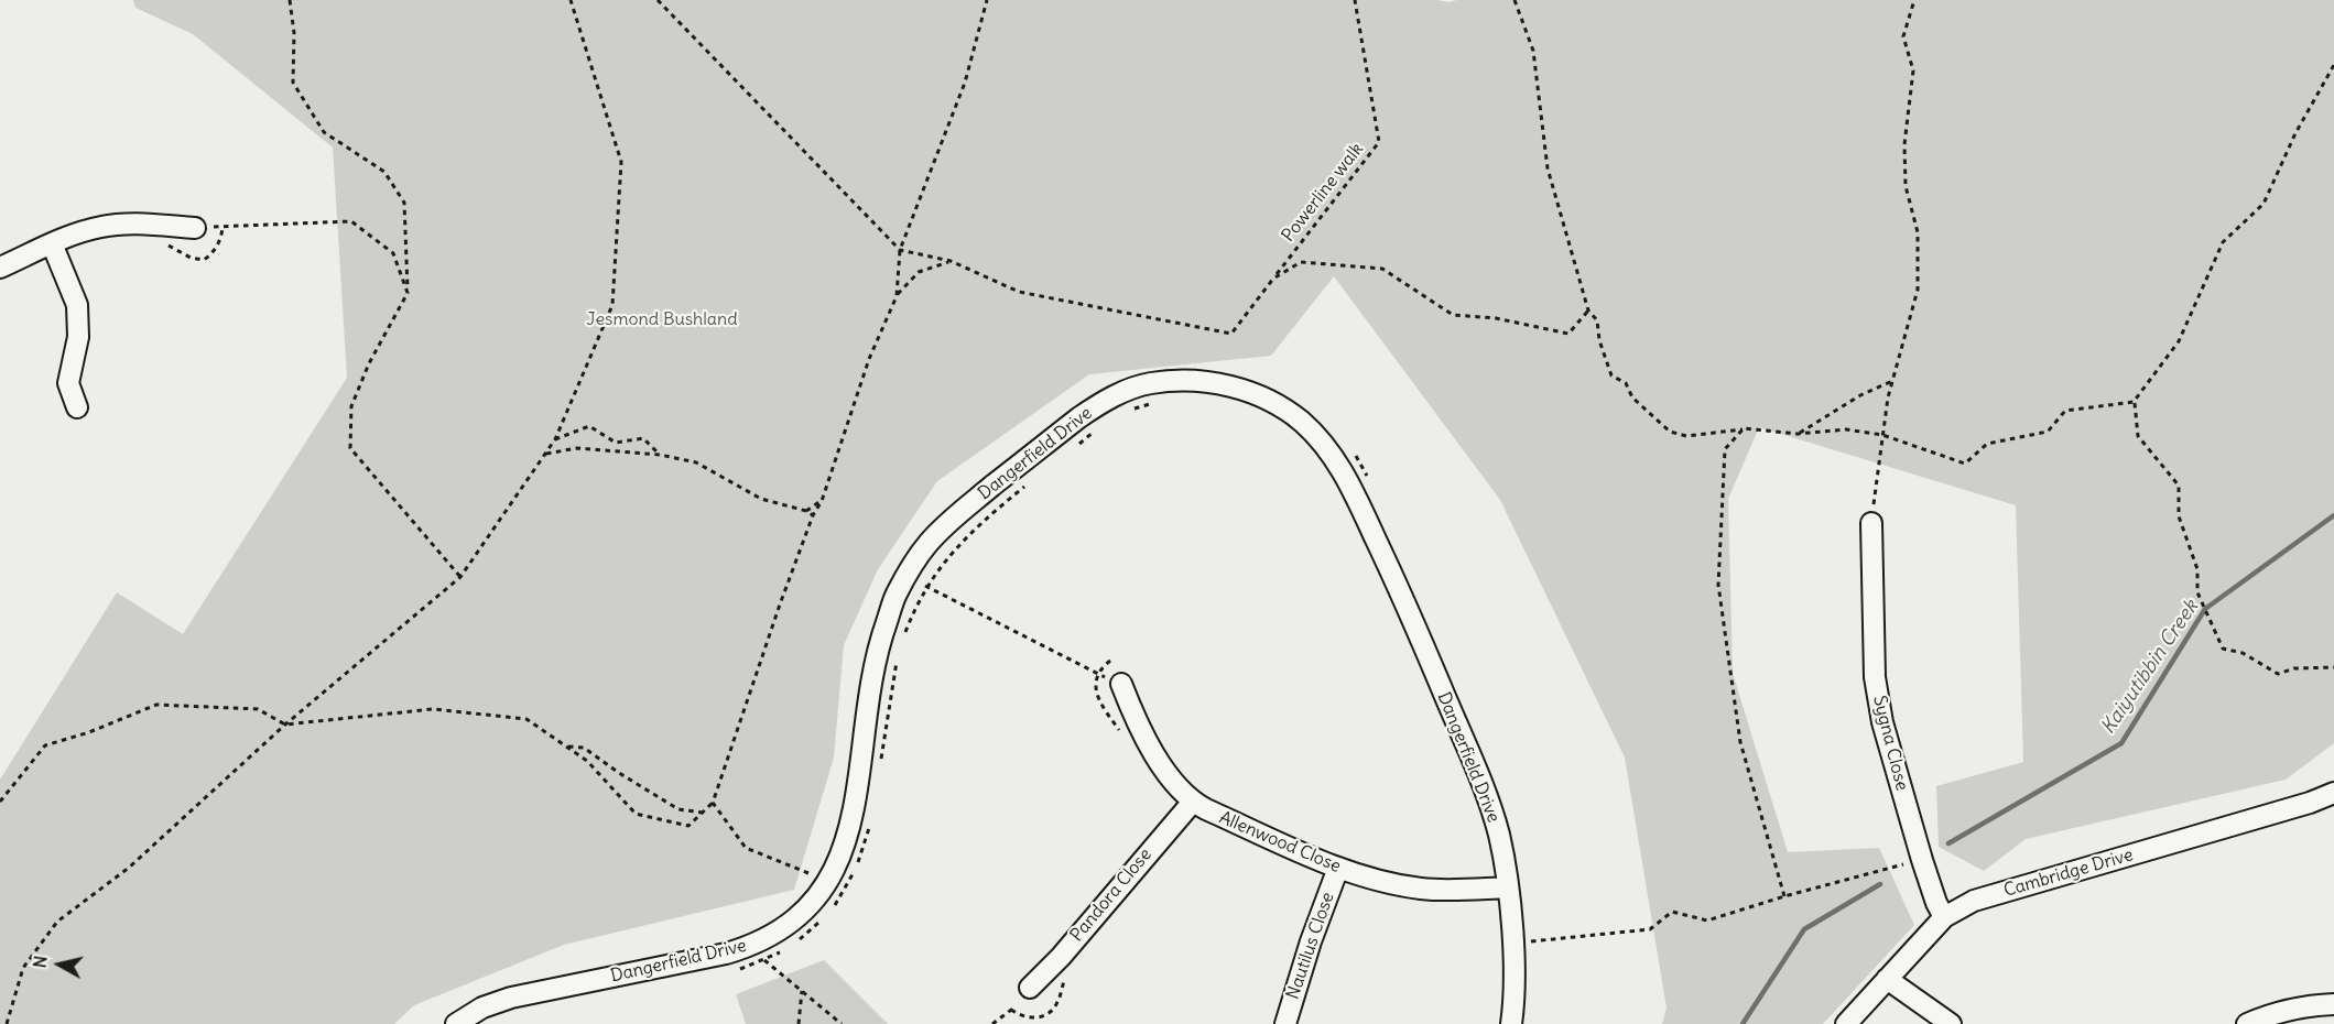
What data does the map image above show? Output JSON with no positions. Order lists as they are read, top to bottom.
{
  "streets": {
    "street": [
      "Dangerfield Drive",
      "Sygna Close",
      "Allenwood Close",
      "Cambridge Drive",
      "Pandora Close",
      "Nautilus Close"
    ],
    "path": ["Powerline walk"]
  },
  "crossings": [
    ["Dangerfield Drive", "Allenwood Close"],
    ["Sygna Close", "Cambridge Drive"],
    ["Allenwood Close", "Pandora Close"],
    ["Allenwood Close", "Nautilus Close"]
  ],
  "water": ["Kaiyutibbin Creek"],
  "parks": ["Jesmond Bushland"],
  "north": "left"
}
